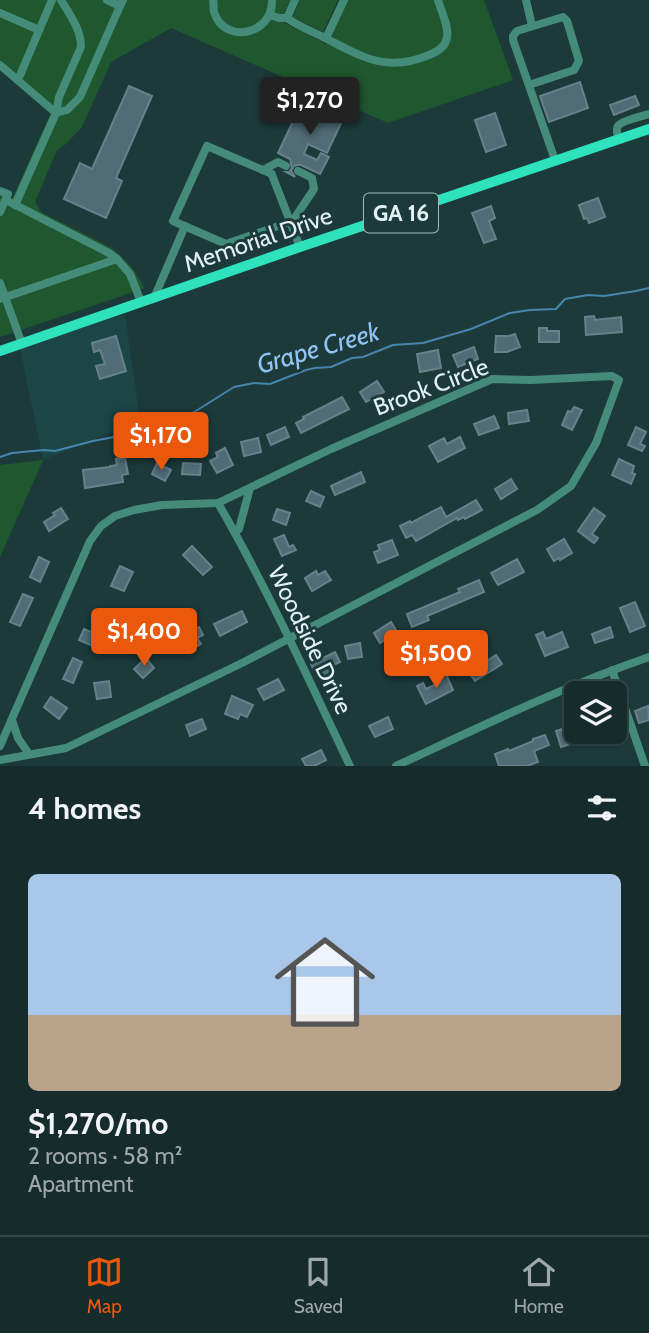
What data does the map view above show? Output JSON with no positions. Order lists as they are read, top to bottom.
{
  "streets": {
    "main road": ["GA 16", "Memorial Drive"],
    "street": ["Brook Circle", "Woodside Drive"]
  },
  "crossings": [
    ["Brook Circle", "Woodside Drive"]
  ],
  "water": ["Grape Creek"],
  "page": {
    "price": [
      "$1,270",
      "$1,170",
      "$1,400",
      "$1,500"
    ],
    "heading": "4 homes",
    "list": [
      {
        "name": "$1,270/mo",
        "note": "2 rooms · 58 m² · Apartment"
      }
    ],
    "tabs": ["Map", "Saved", "Home"]
  }
}
